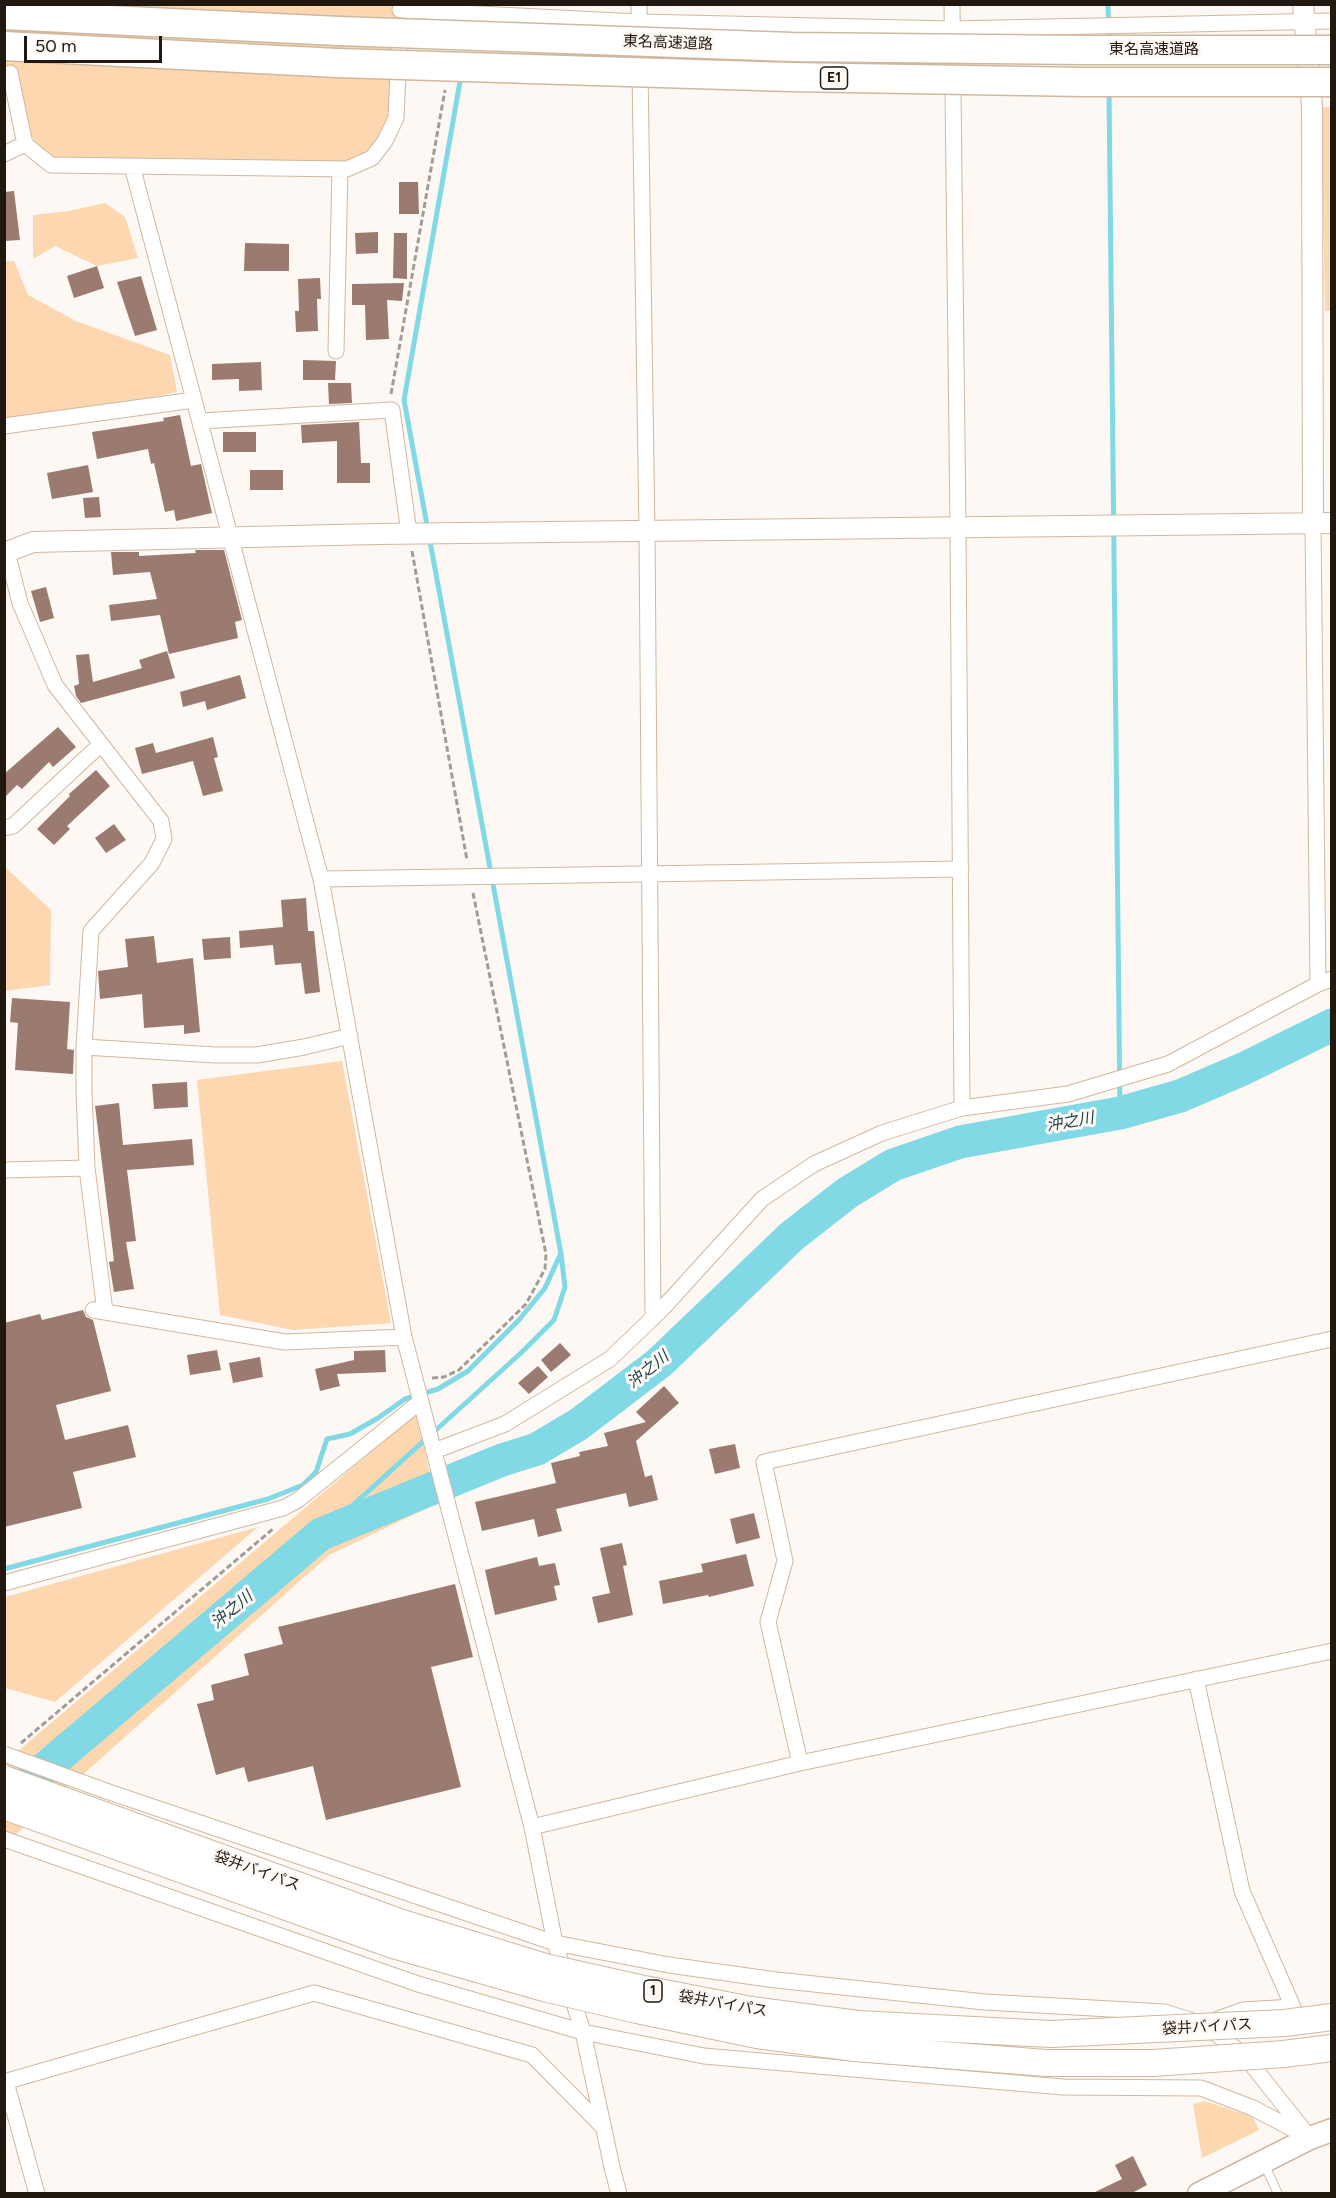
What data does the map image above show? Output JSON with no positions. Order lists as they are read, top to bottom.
{
  "streets": {
    "highway": [
      "東名高速道路",
      "E1",
      "袋井バイパス",
      "1"
    ]
  },
  "water": ["沖之川"],
  "scale_bar": "50 m"
}
